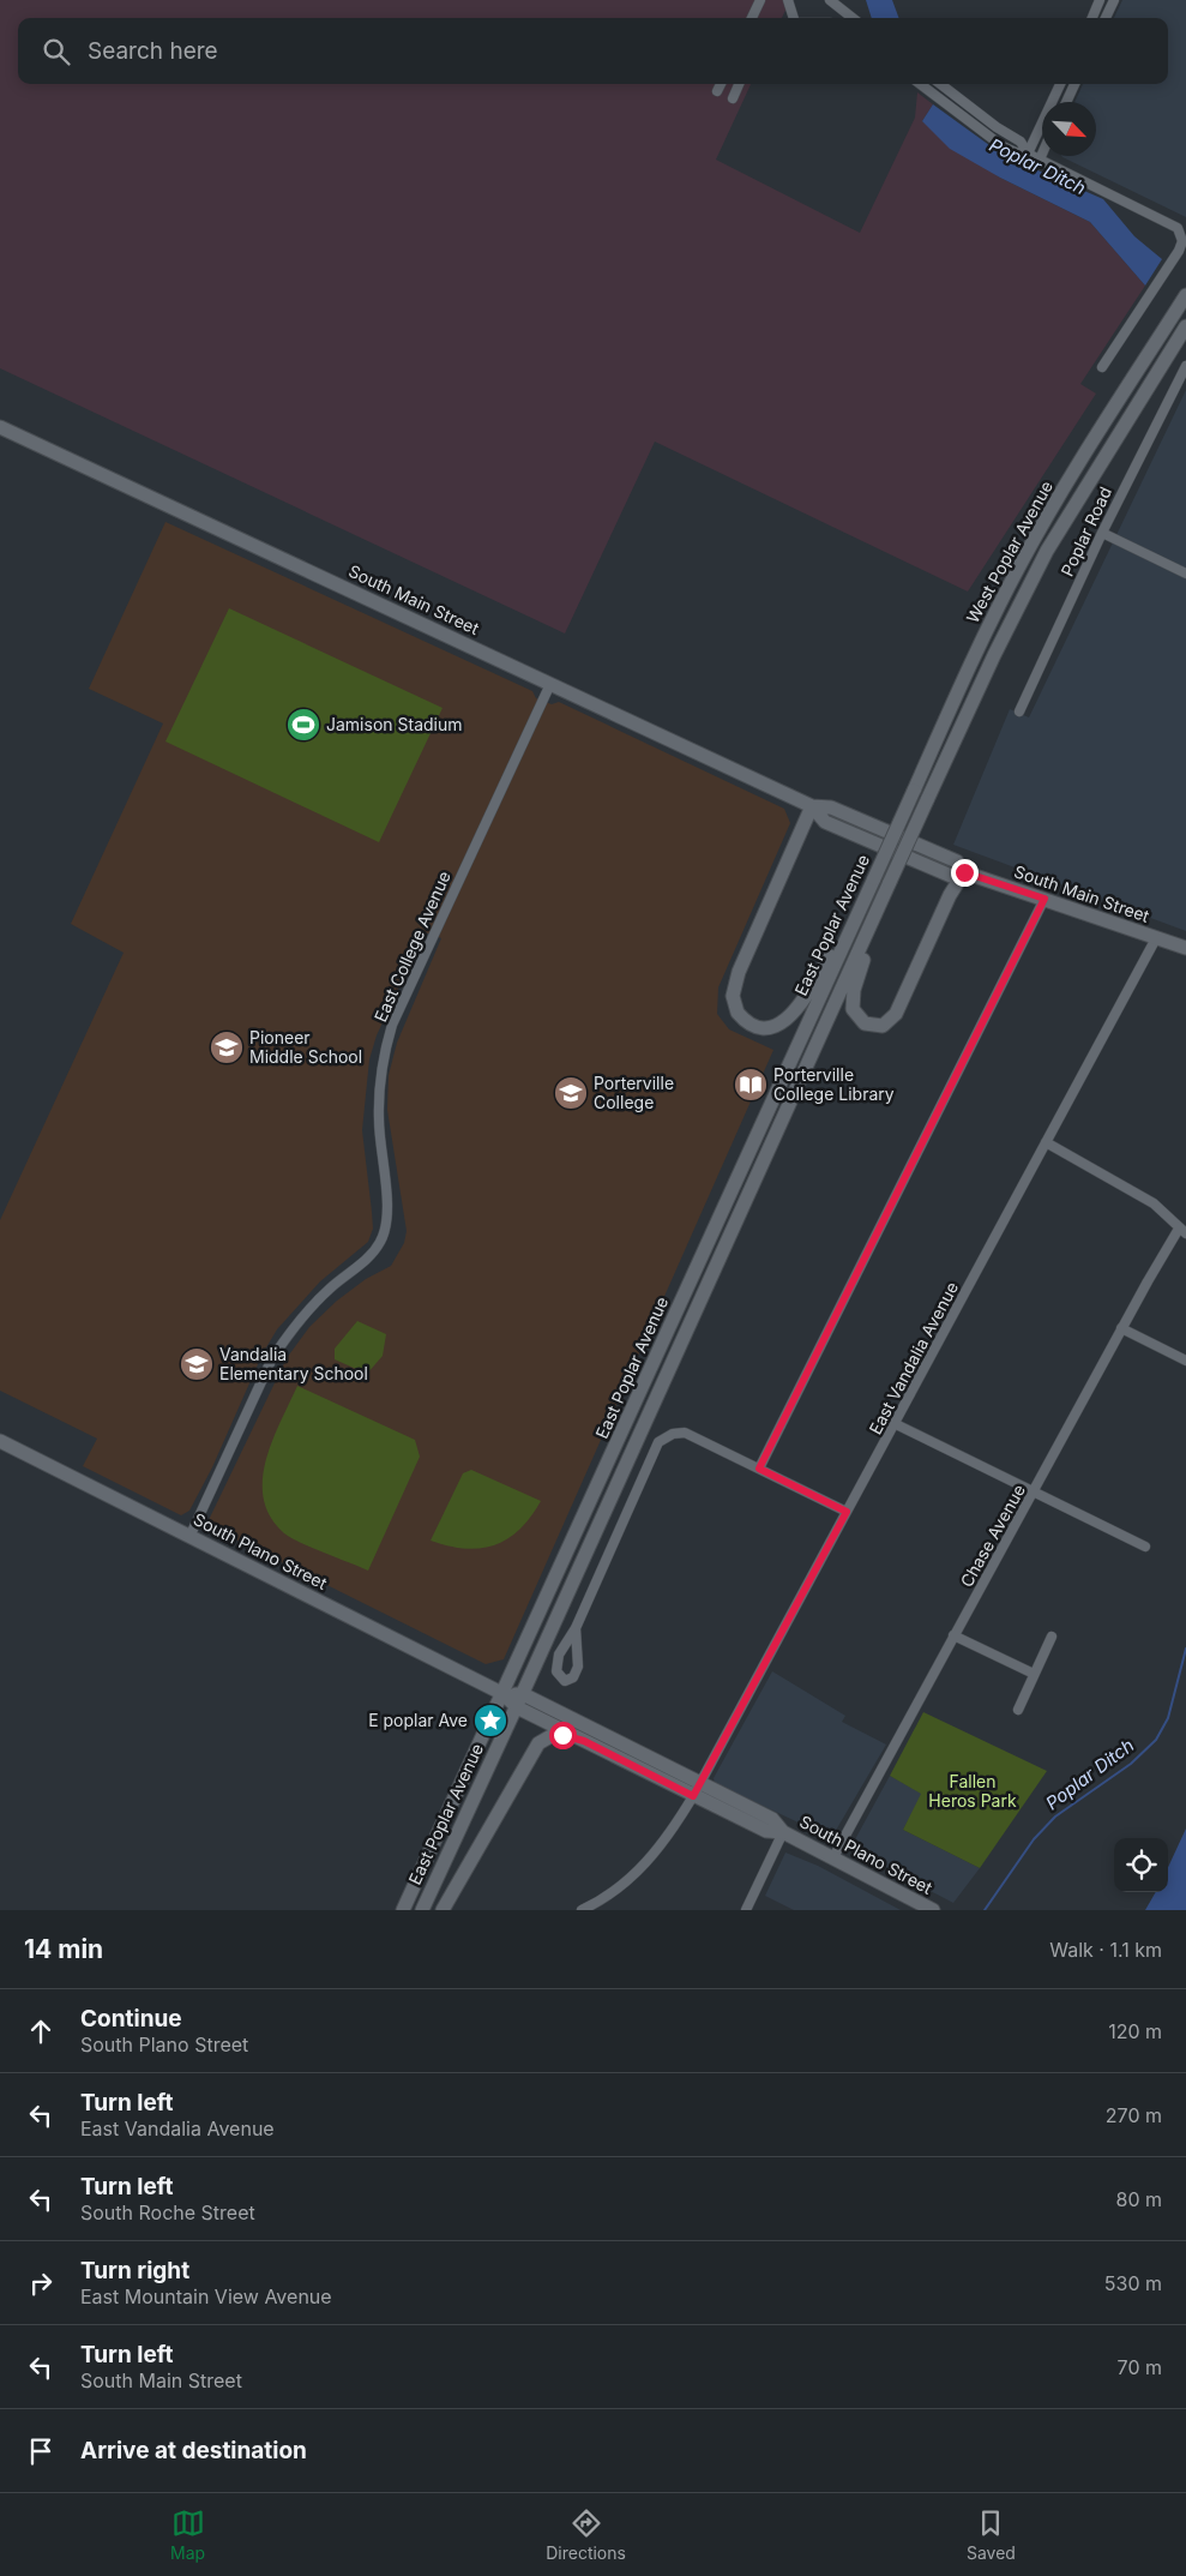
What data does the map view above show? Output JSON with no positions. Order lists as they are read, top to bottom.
{
  "streets": {
    "main road": [
      "West Poplar Avenue",
      "South Main Street",
      "East Poplar Avenue",
      "South Plano Street"
    ],
    "street": [
      "Poplar Road",
      "East College Avenue",
      "East Vandalia Avenue",
      "Chase Avenue"
    ]
  },
  "crossings": [
    ["West Poplar Avenue", "East Poplar Avenue"],
    ["South Main Street", "East College Avenue"],
    ["South Main Street", "East Vandalia Avenue"],
    ["East Poplar Avenue", "South Plano Street"],
    ["East College Avenue", "South Plano Street"],
    ["East Vandalia Avenue", "South Plano Street"],
    ["Chase Avenue", "South Plano Street"]
  ],
  "water": ["Poplar Ditch"],
  "parks": ["Fallen Heros Park"],
  "places": {
    "sports": ["Jamison Stadium"],
    "school or university": ["Pioneer Middle School", "Porterville College", "Vandalia Elementary School"],
    "library": ["Porterville College Library"],
    "place": ["E poplar Ave"]
  },
  "north": "bottom right",
  "page": {
    "search": "Search here",
    "heading": ["14 min", "Walk · 1.1 km"],
    "list": [
      ["Continue", "South Plano Street", "120 m"],
      ["Turn left", "East Vandalia Avenue", "270 m"],
      ["Turn left", "South Roche Street", "80 m"],
      ["Turn right", "East Mountain View Avenue", "530 m"],
      ["Turn left", "South Main Street", "70 m"],
      "Arrive at destination"
    ],
    "nav": ["Map", "Directions", "Saved"]
  }
}
